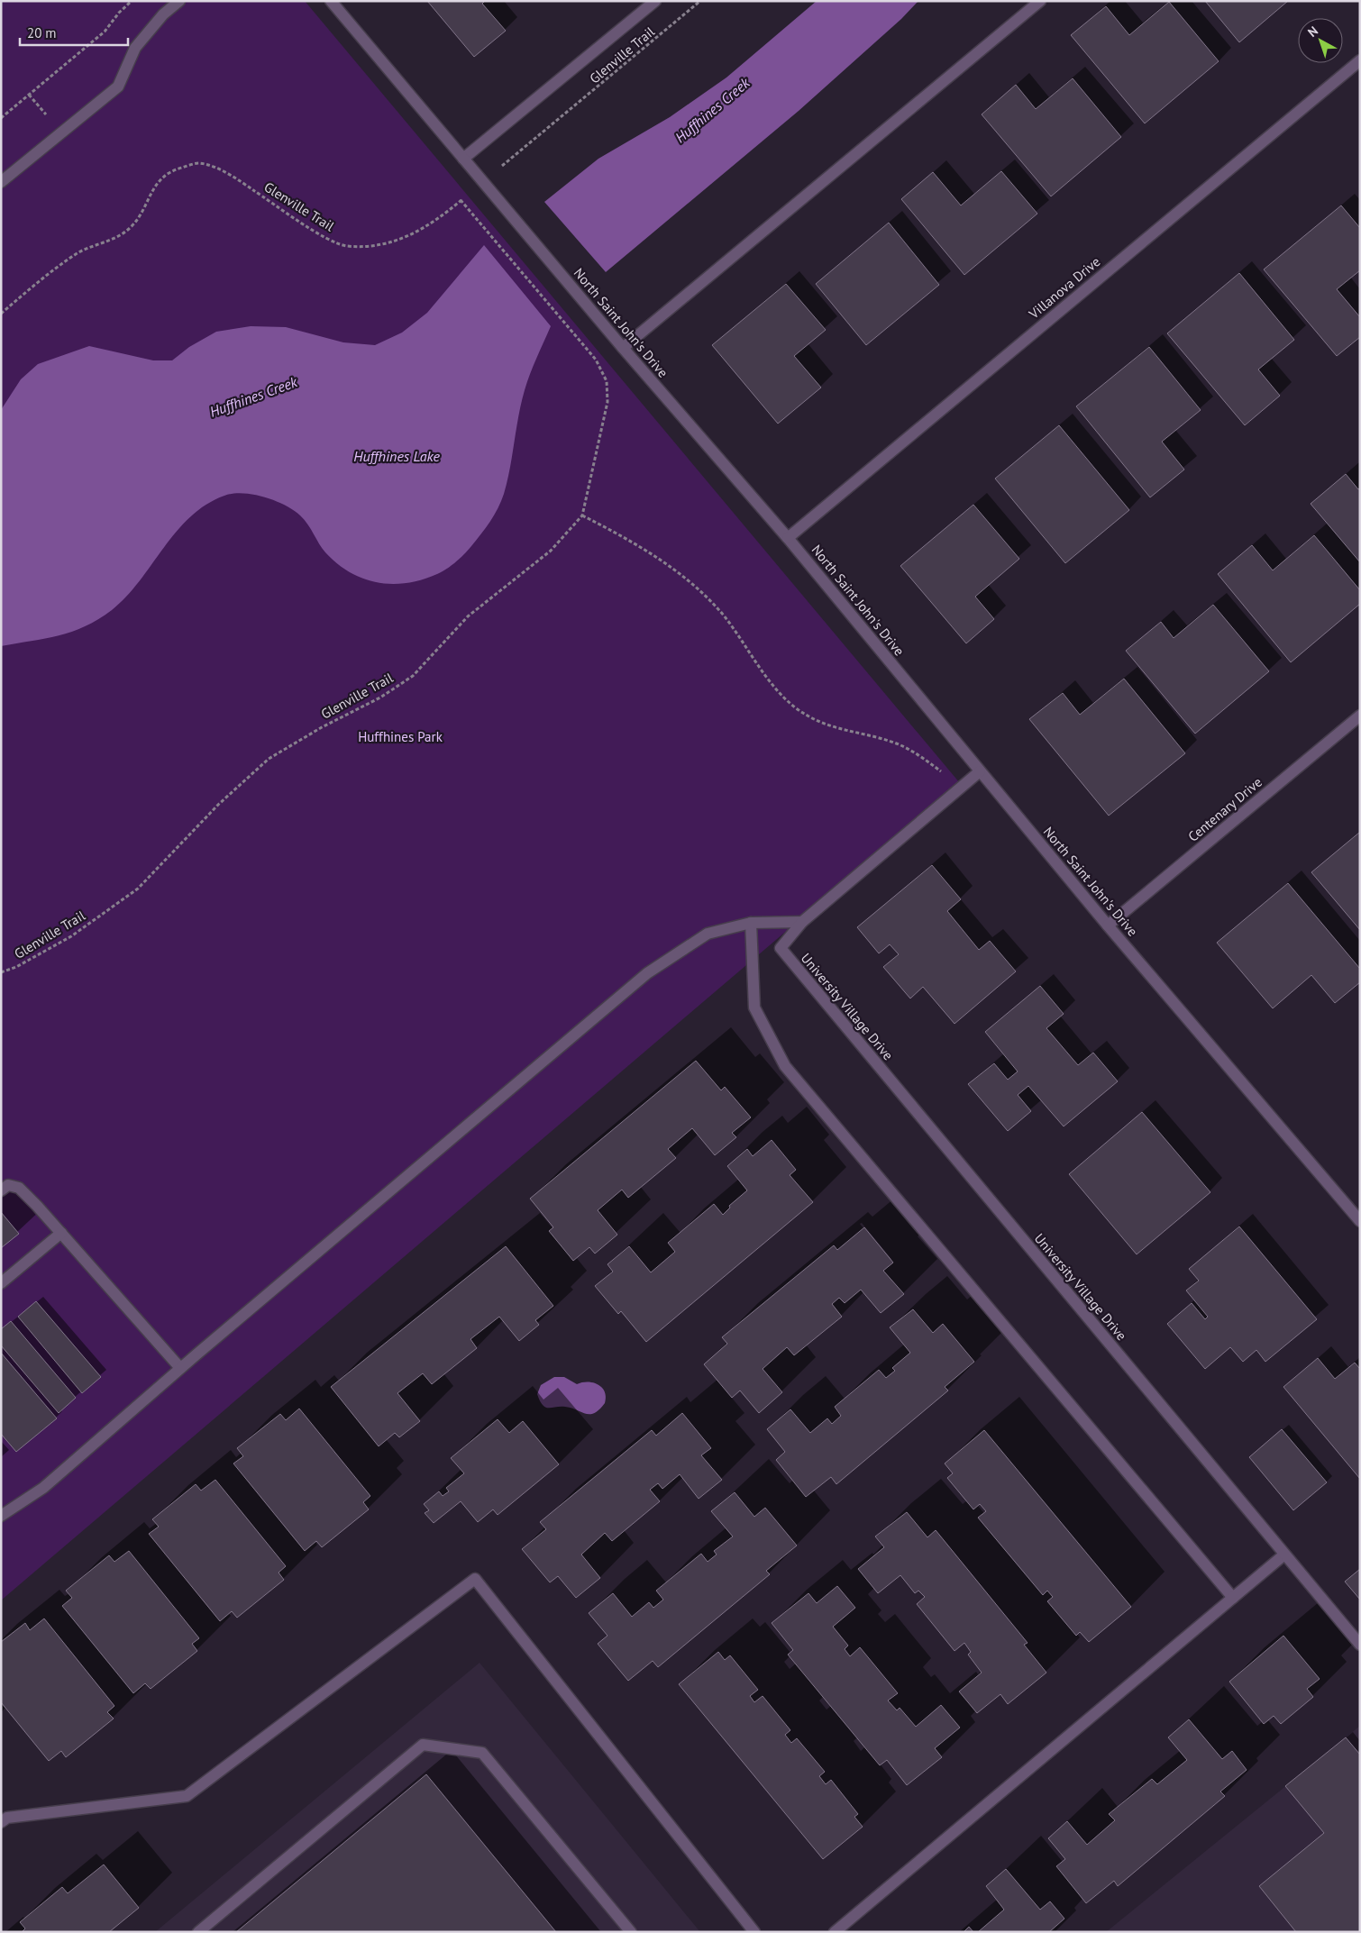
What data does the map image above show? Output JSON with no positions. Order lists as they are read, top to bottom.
{
  "streets": {
    "street": [
      "Villanova Drive",
      "North Saint John's Drive",
      "Centenary Drive",
      "University Village Drive"
    ],
    "path": ["Glenville Trail"]
  },
  "crossings": [
    ["Glenville Trail", "North Saint John's Drive"],
    ["Villanova Drive", "North Saint John's Drive"],
    ["North Saint John's Drive", "Centenary Drive"]
  ],
  "water": ["Huffhines Creek", "Huffhines Lake"],
  "parks": ["Huffhines Park"],
  "scale_bar": "20 m",
  "north": "top left"
}
